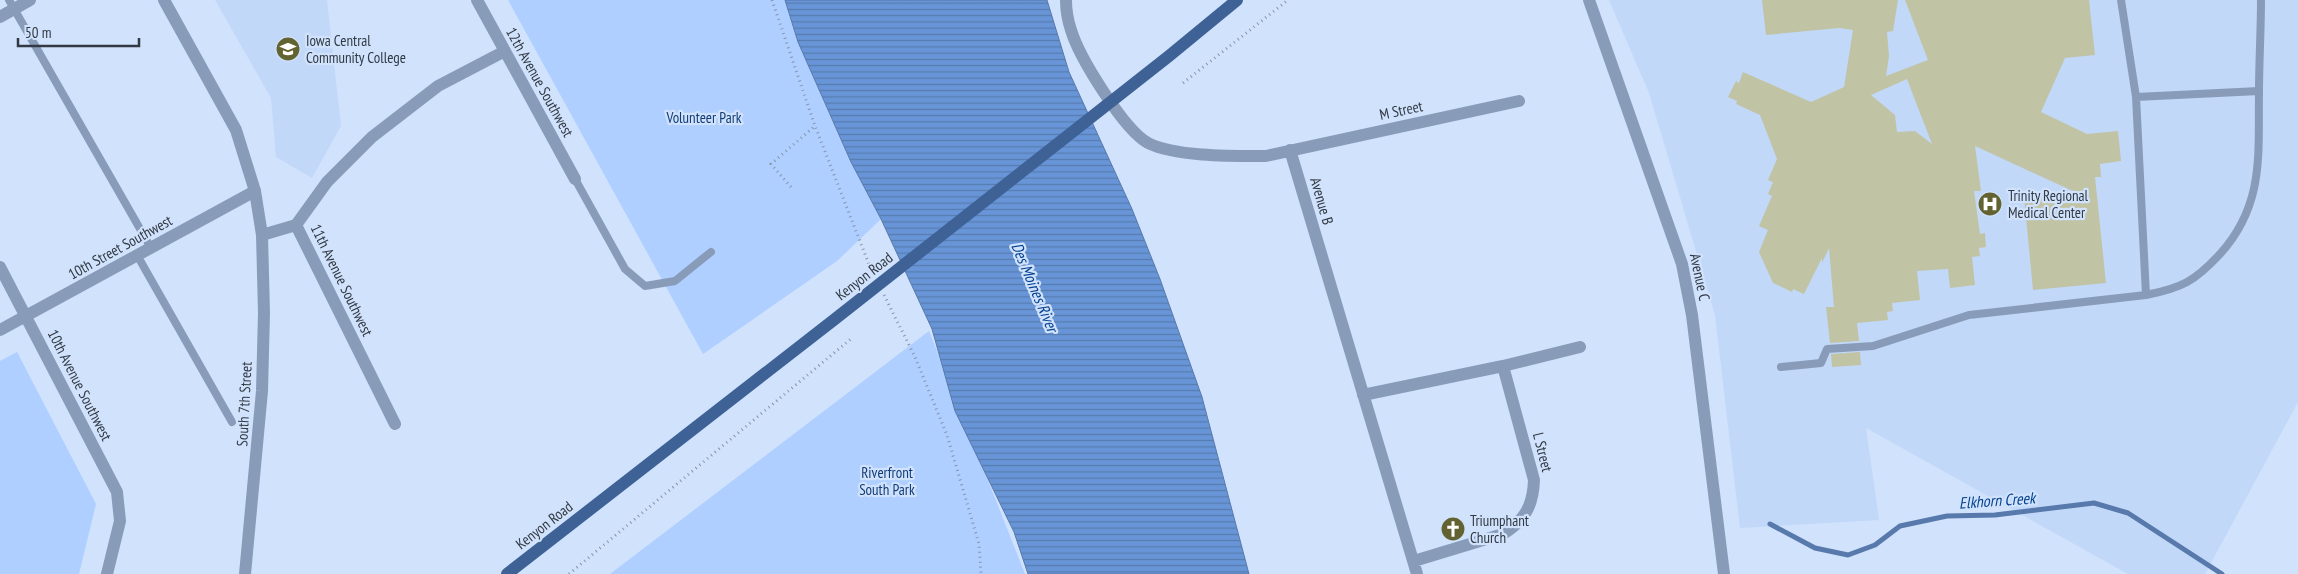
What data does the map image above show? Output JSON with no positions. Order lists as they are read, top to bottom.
{
  "streets": {
    "main road": ["Kenyon Road"],
    "street": [
      "12th Avenue Southwest",
      "M Street",
      "Avenue B",
      "10th Street Southwest",
      "Avenue C",
      "11th Avenue Southwest",
      "10th Avenue Southwest",
      "South 7th Street",
      "L Street"
    ]
  },
  "crossings": [
    ["M Street", "Avenue B"],
    ["Avenue B", "L Street"],
    ["10th Street Southwest", "10th Avenue Southwest"],
    ["11th Avenue Southwest", "South 7th Street"]
  ],
  "water": ["Des Moines River", "Elkhorn Creek"],
  "parks": ["Volunteer Park", "Riverfront South Park"],
  "places": {
    "school or university": ["Iowa Central Community College"],
    "hospital": ["Trinity Regional Medical Center"],
    "church": ["Triumphant Church"]
  },
  "scale_bar": "50 m"
}
